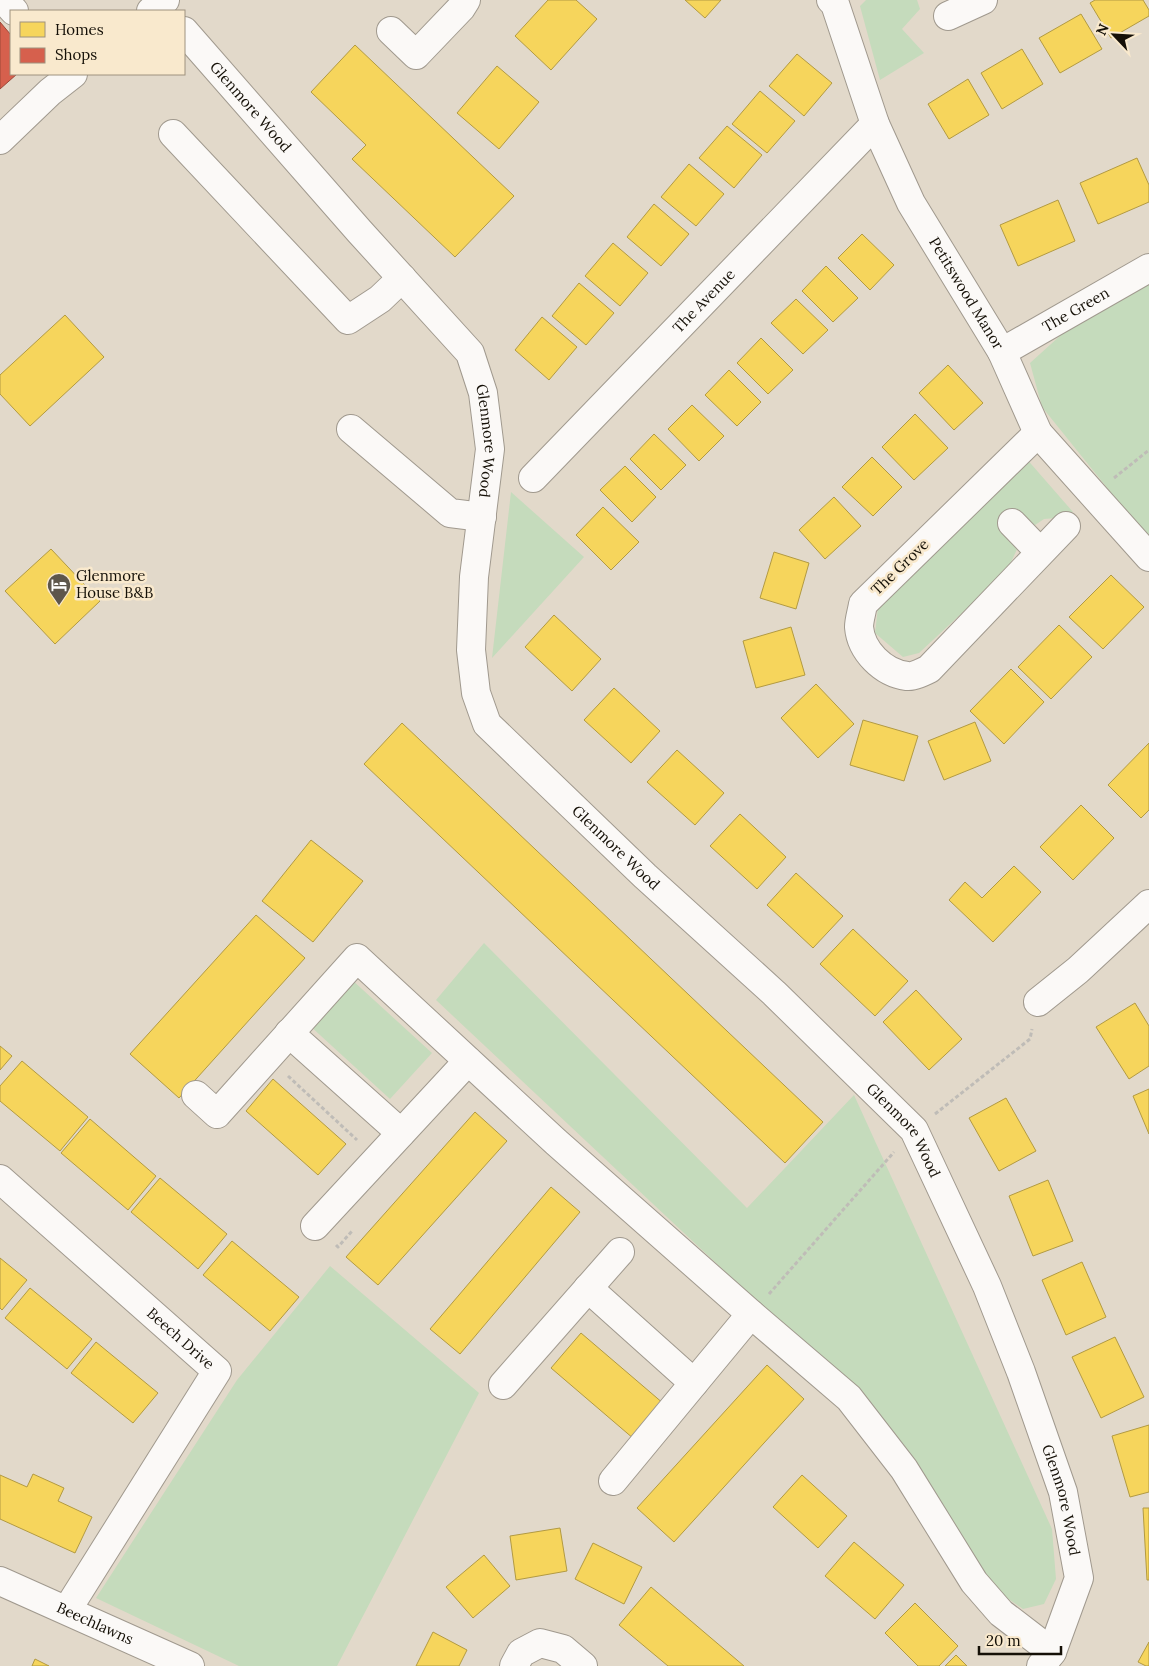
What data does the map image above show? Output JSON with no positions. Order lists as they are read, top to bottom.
{
  "streets": {
    "street": [
      "Glenmore Wood",
      "Petitswood Manor",
      "The Avenue",
      "The Green",
      "The Grove",
      "Beech Drive",
      "Beechlawns"
    ]
  },
  "crossings": [
    ["Petitswood Manor", "The Avenue"],
    ["Petitswood Manor", "The Green"],
    ["Petitswood Manor", "The Grove"],
    ["Beech Drive", "Beechlawns"]
  ],
  "places": {
    "hotel": ["Glenmore House B&B"]
  },
  "legend": ["Homes", "Shops"],
  "scale_bar": "20 m",
  "north": "top left"
}
